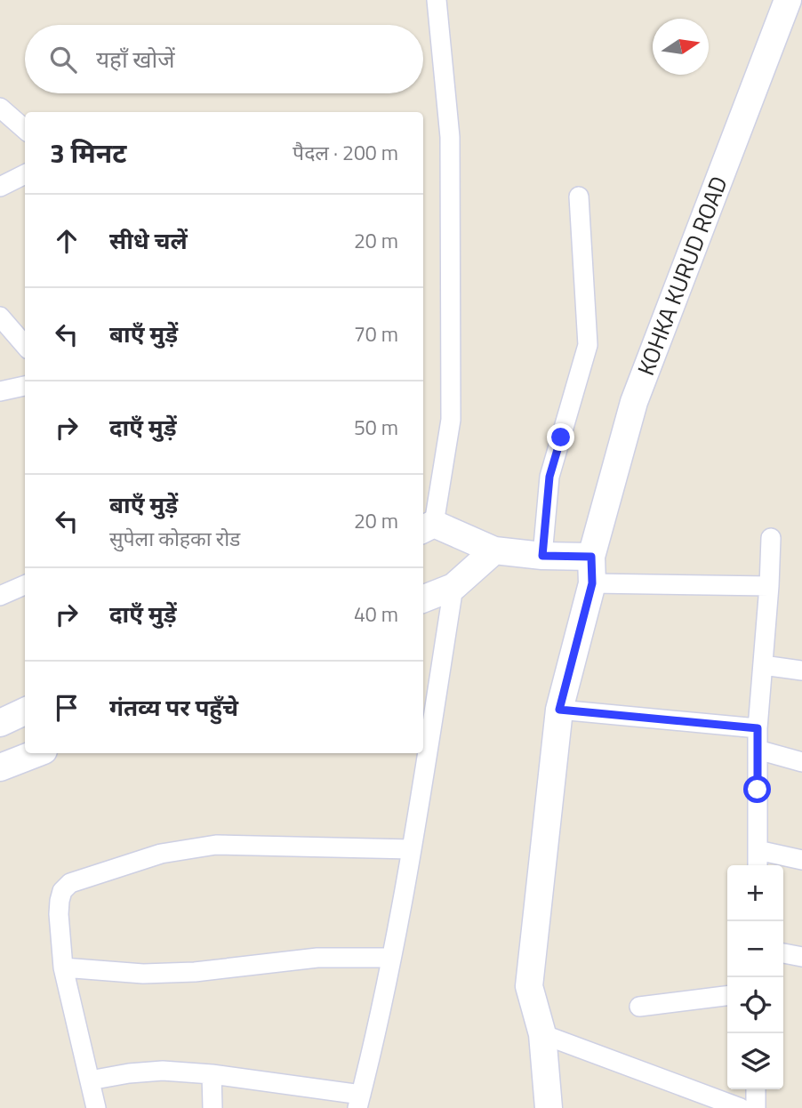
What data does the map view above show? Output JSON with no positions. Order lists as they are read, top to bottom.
{
  "streets": {
    "main road": ["KOHKA KURUD ROAD"]
  },
  "north": "right",
  "page": {
    "search": "यहाँ खोजें",
    "heading": ["3 मिनट", "पैदल · 200 m"],
    "list": [
      ["सीधे चलें", "20 m"],
      ["बाएँ मुड़ें", "70 m"],
      ["दाएँ मुड़ें", "50 m"],
      ["बाएँ मुड़ें", "सुपेला कोहका रोड", "20 m"],
      ["दाएँ मुड़ें", "40 m"],
      "गंतव्य पर पहुँचे"
    ],
    "map_buttons": ["+", "−"]
  }
}
